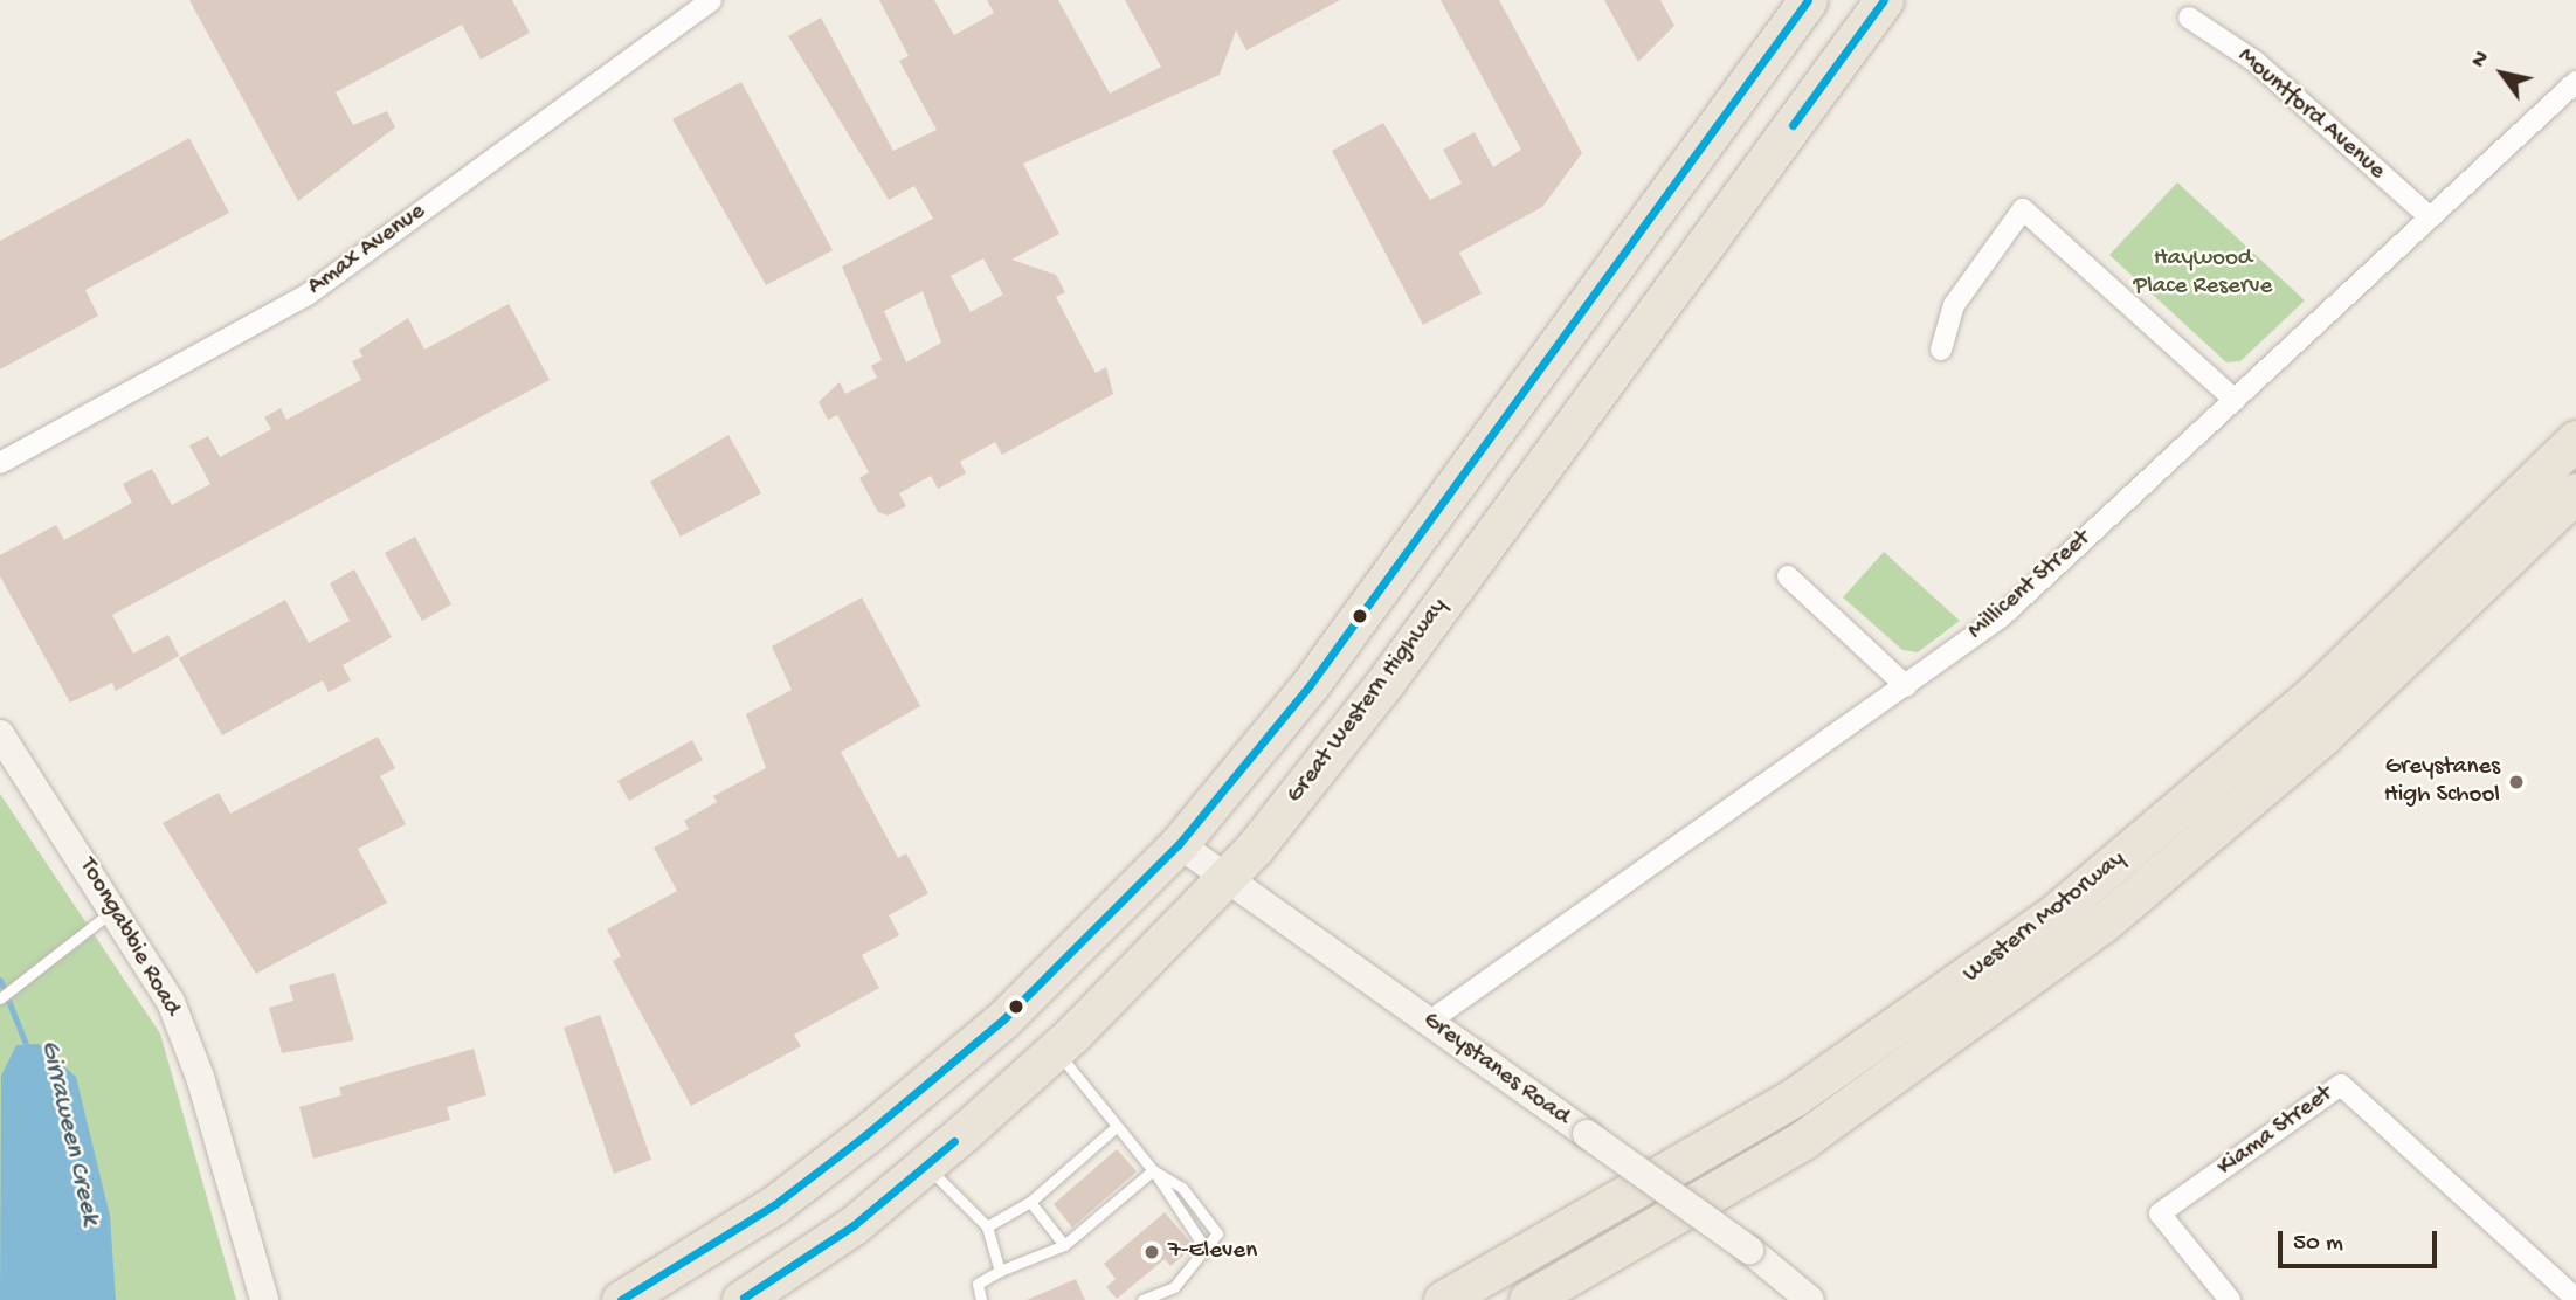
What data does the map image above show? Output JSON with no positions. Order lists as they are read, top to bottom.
{
  "streets": {
    "highway": ["Great Western Highway", "Western Motorway"],
    "main road": ["Toongabbie Road", "Greystanes Road"],
    "street": [
      "Mountford Avenue",
      "Amax Avenue",
      "Millicent Street",
      "Kiama Street"
    ]
  },
  "crossings": [
    ["Mountford Avenue", "Millicent Street"],
    ["Millicent Street", "Greystanes Road"],
    ["Great Western Highway", "Greystanes Road"]
  ],
  "water": ["Girraween Creek"],
  "parks": ["Haywood Place Reserve"],
  "places": ["Greystanes High School", "7-Eleven"],
  "scale_bar": "50 m",
  "north": "top left"
}
